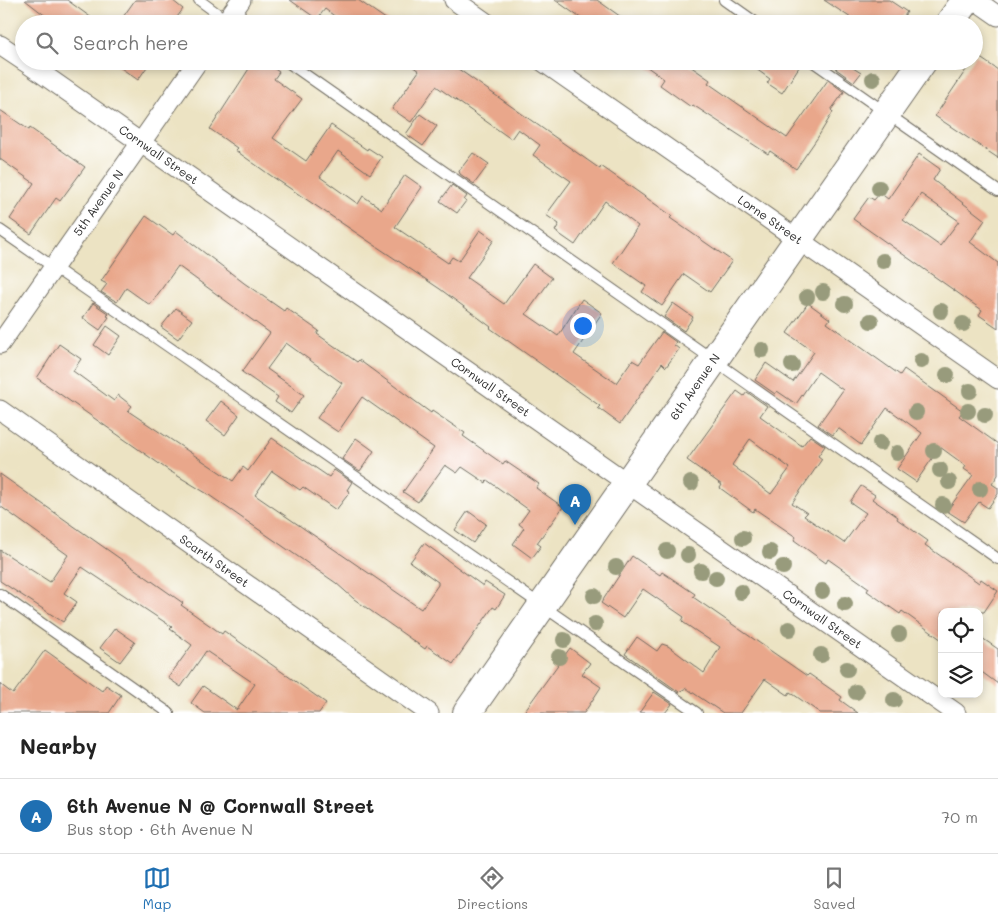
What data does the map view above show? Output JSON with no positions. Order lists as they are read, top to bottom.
{
  "streets": {
    "street": [
      "Cornwall Street",
      "5th Avenue N",
      "Lorne Street",
      "6th Avenue N",
      "Scarth Street"
    ]
  },
  "crossings": [
    ["Cornwall Street", "5th Avenue N"],
    ["Cornwall Street", "6th Avenue N"],
    ["Lorne Street", "6th Avenue N"]
  ],
  "page": {
    "search": "Search here",
    "pins": "A",
    "heading": "Nearby",
    "list": [
      {
        "mark": "A",
        "name": "6th Avenue N @ Cornwall Street",
        "note": "Bus stop · 6th Avenue N",
        "value": "70 m"
      }
    ],
    "nav": ["Map", "Directions", "Saved"]
  }
}
